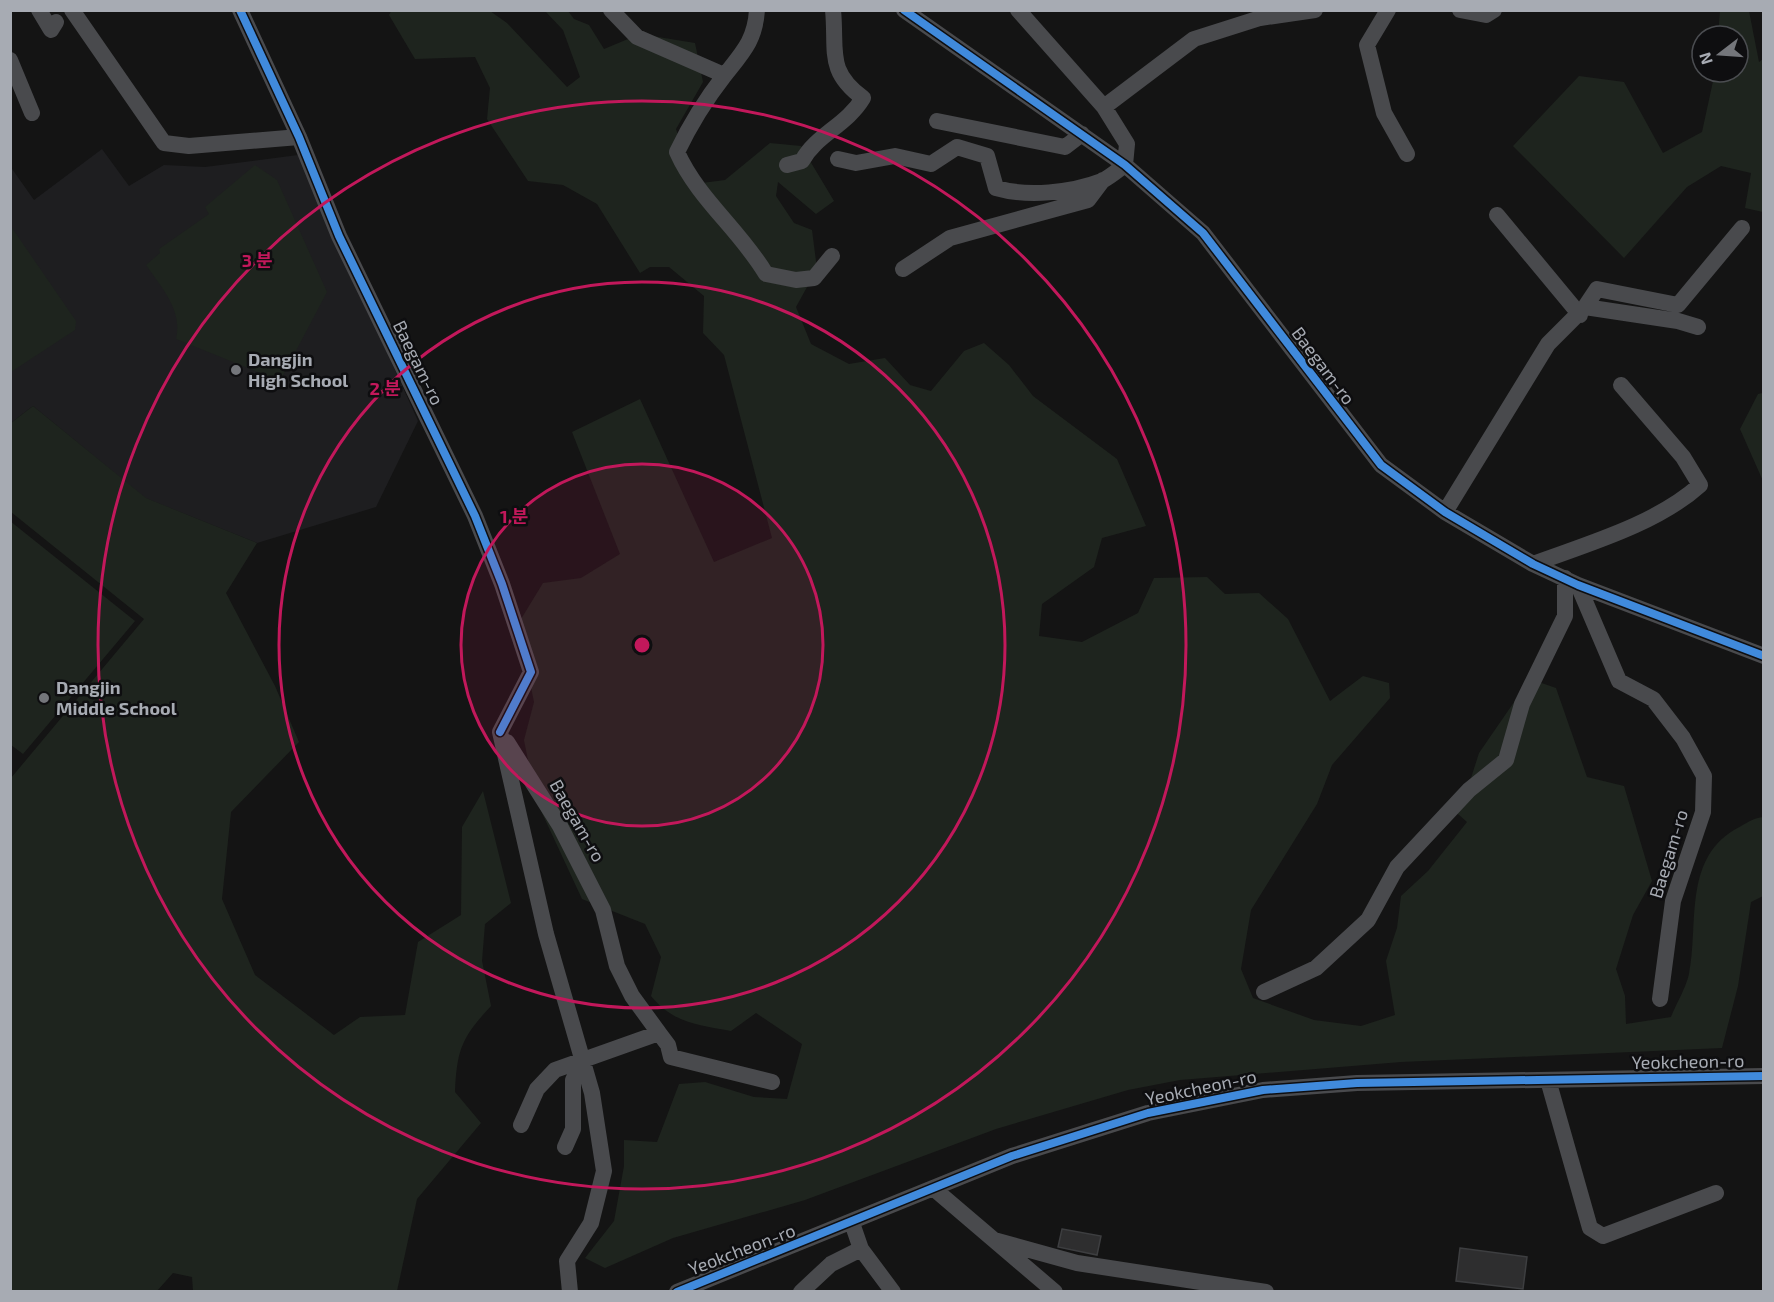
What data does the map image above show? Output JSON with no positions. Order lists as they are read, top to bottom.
{
  "streets": {
    "street": ["Baegam-ro", "Yeokcheon-ro"]
  },
  "places": ["Dangjin High School", "Dangjin Middle School"],
  "north": "left",
  "rings": ["3 분", "2 분", "1 분"]
}
